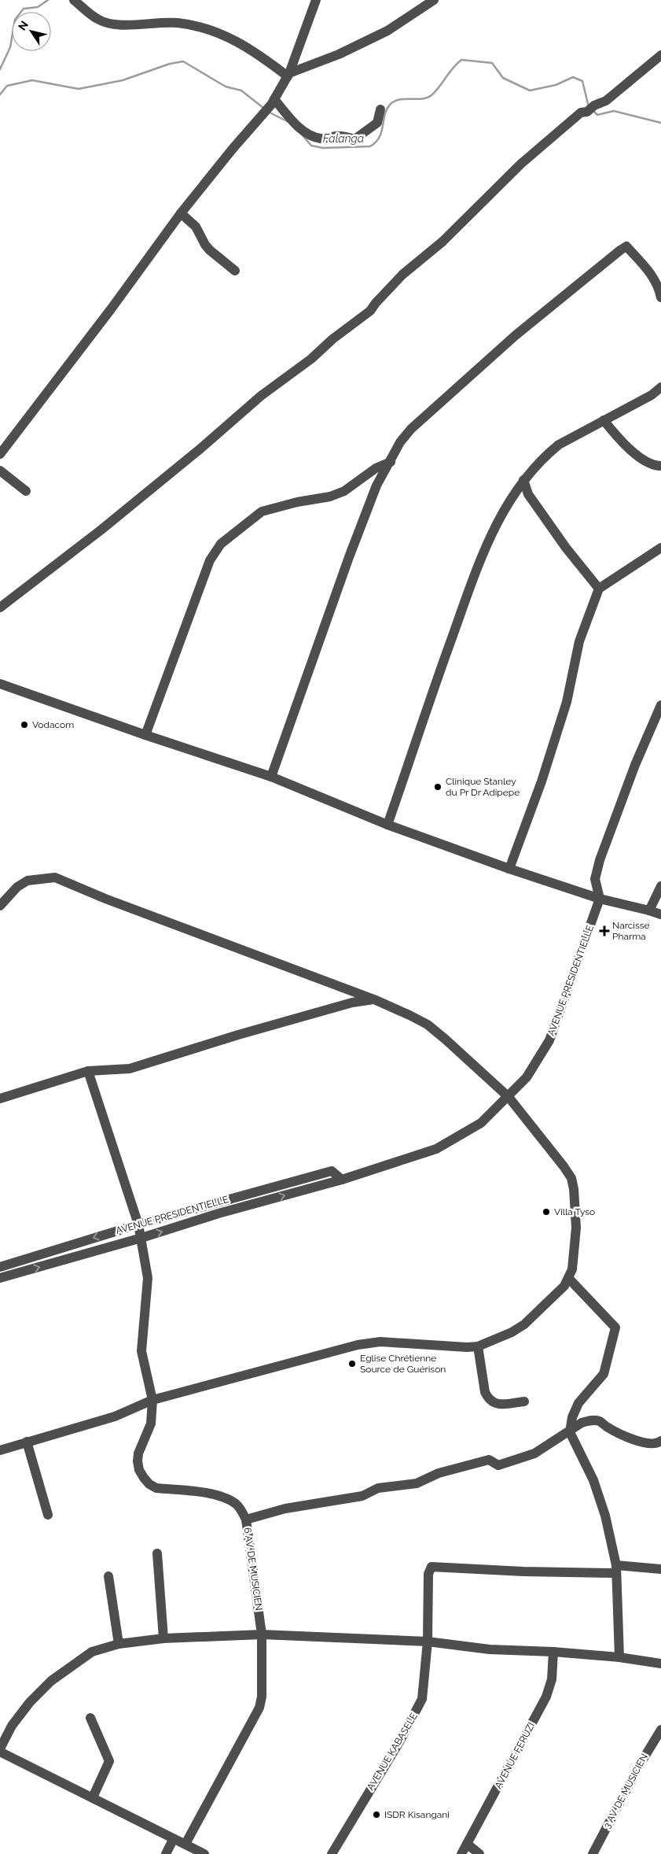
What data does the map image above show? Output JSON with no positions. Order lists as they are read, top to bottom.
{
  "streets": {
    "street": [
      "AVENUE PRESIDENTIELLE",
      "6 AV. DE MUSICIEN",
      "AVENUE KABASELE",
      "AVENUE FERUZI",
      "3 AV. DE MUSICIEN"
    ]
  },
  "crossings": [
    ["AVENUE PRESIDENTIELLE", "6 AV. DE MUSICIEN"]
  ],
  "water": ["Falanga"],
  "places": {
    "other": [
      "Vodacom",
      "Clinique Stanley du Pr Dr Adipepe",
      "Villa Tyso",
      "Eglise Chrétienne Source de Guérison",
      "ISDR Kisangani"
    ],
    "health": ["Narcisse Pharma"]
  },
  "north": "top left"
}
